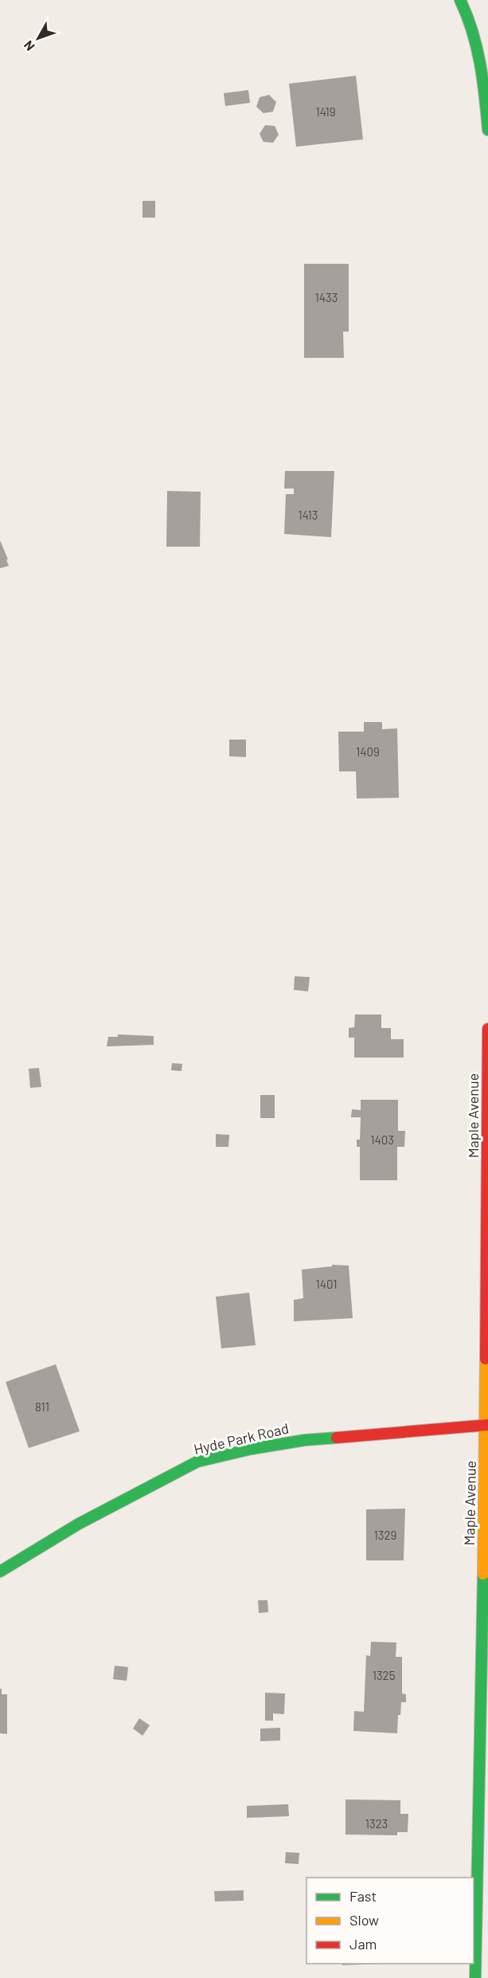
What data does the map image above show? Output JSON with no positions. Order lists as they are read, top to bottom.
{
  "streets": {
    "street": ["Maple Avenue", "Hyde Park Road"]
  },
  "crossings": [
    ["Maple Avenue", "Hyde Park Road"]
  ],
  "house_numbers": [
    "1419",
    "1433",
    "1413",
    "1409",
    "1403",
    "1401",
    "811",
    "1329",
    "1325",
    "1323"
  ],
  "legend": ["Fast", "Slow", "Jam"],
  "north": "bottom left"
}
